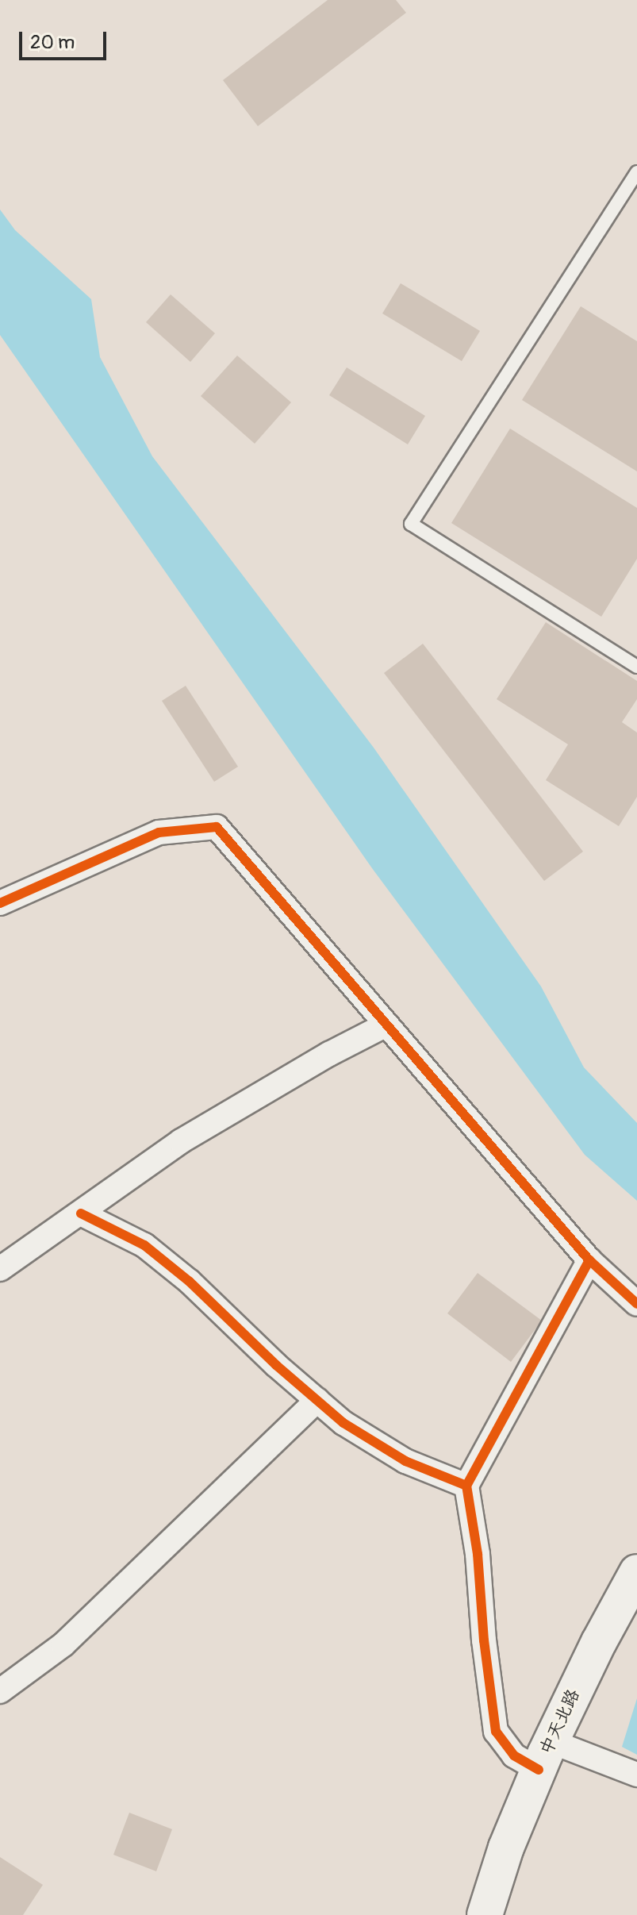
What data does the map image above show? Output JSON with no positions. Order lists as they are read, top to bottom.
{
  "streets": {
    "main road": ["中天北路"]
  },
  "scale_bar": "20 m"
}
